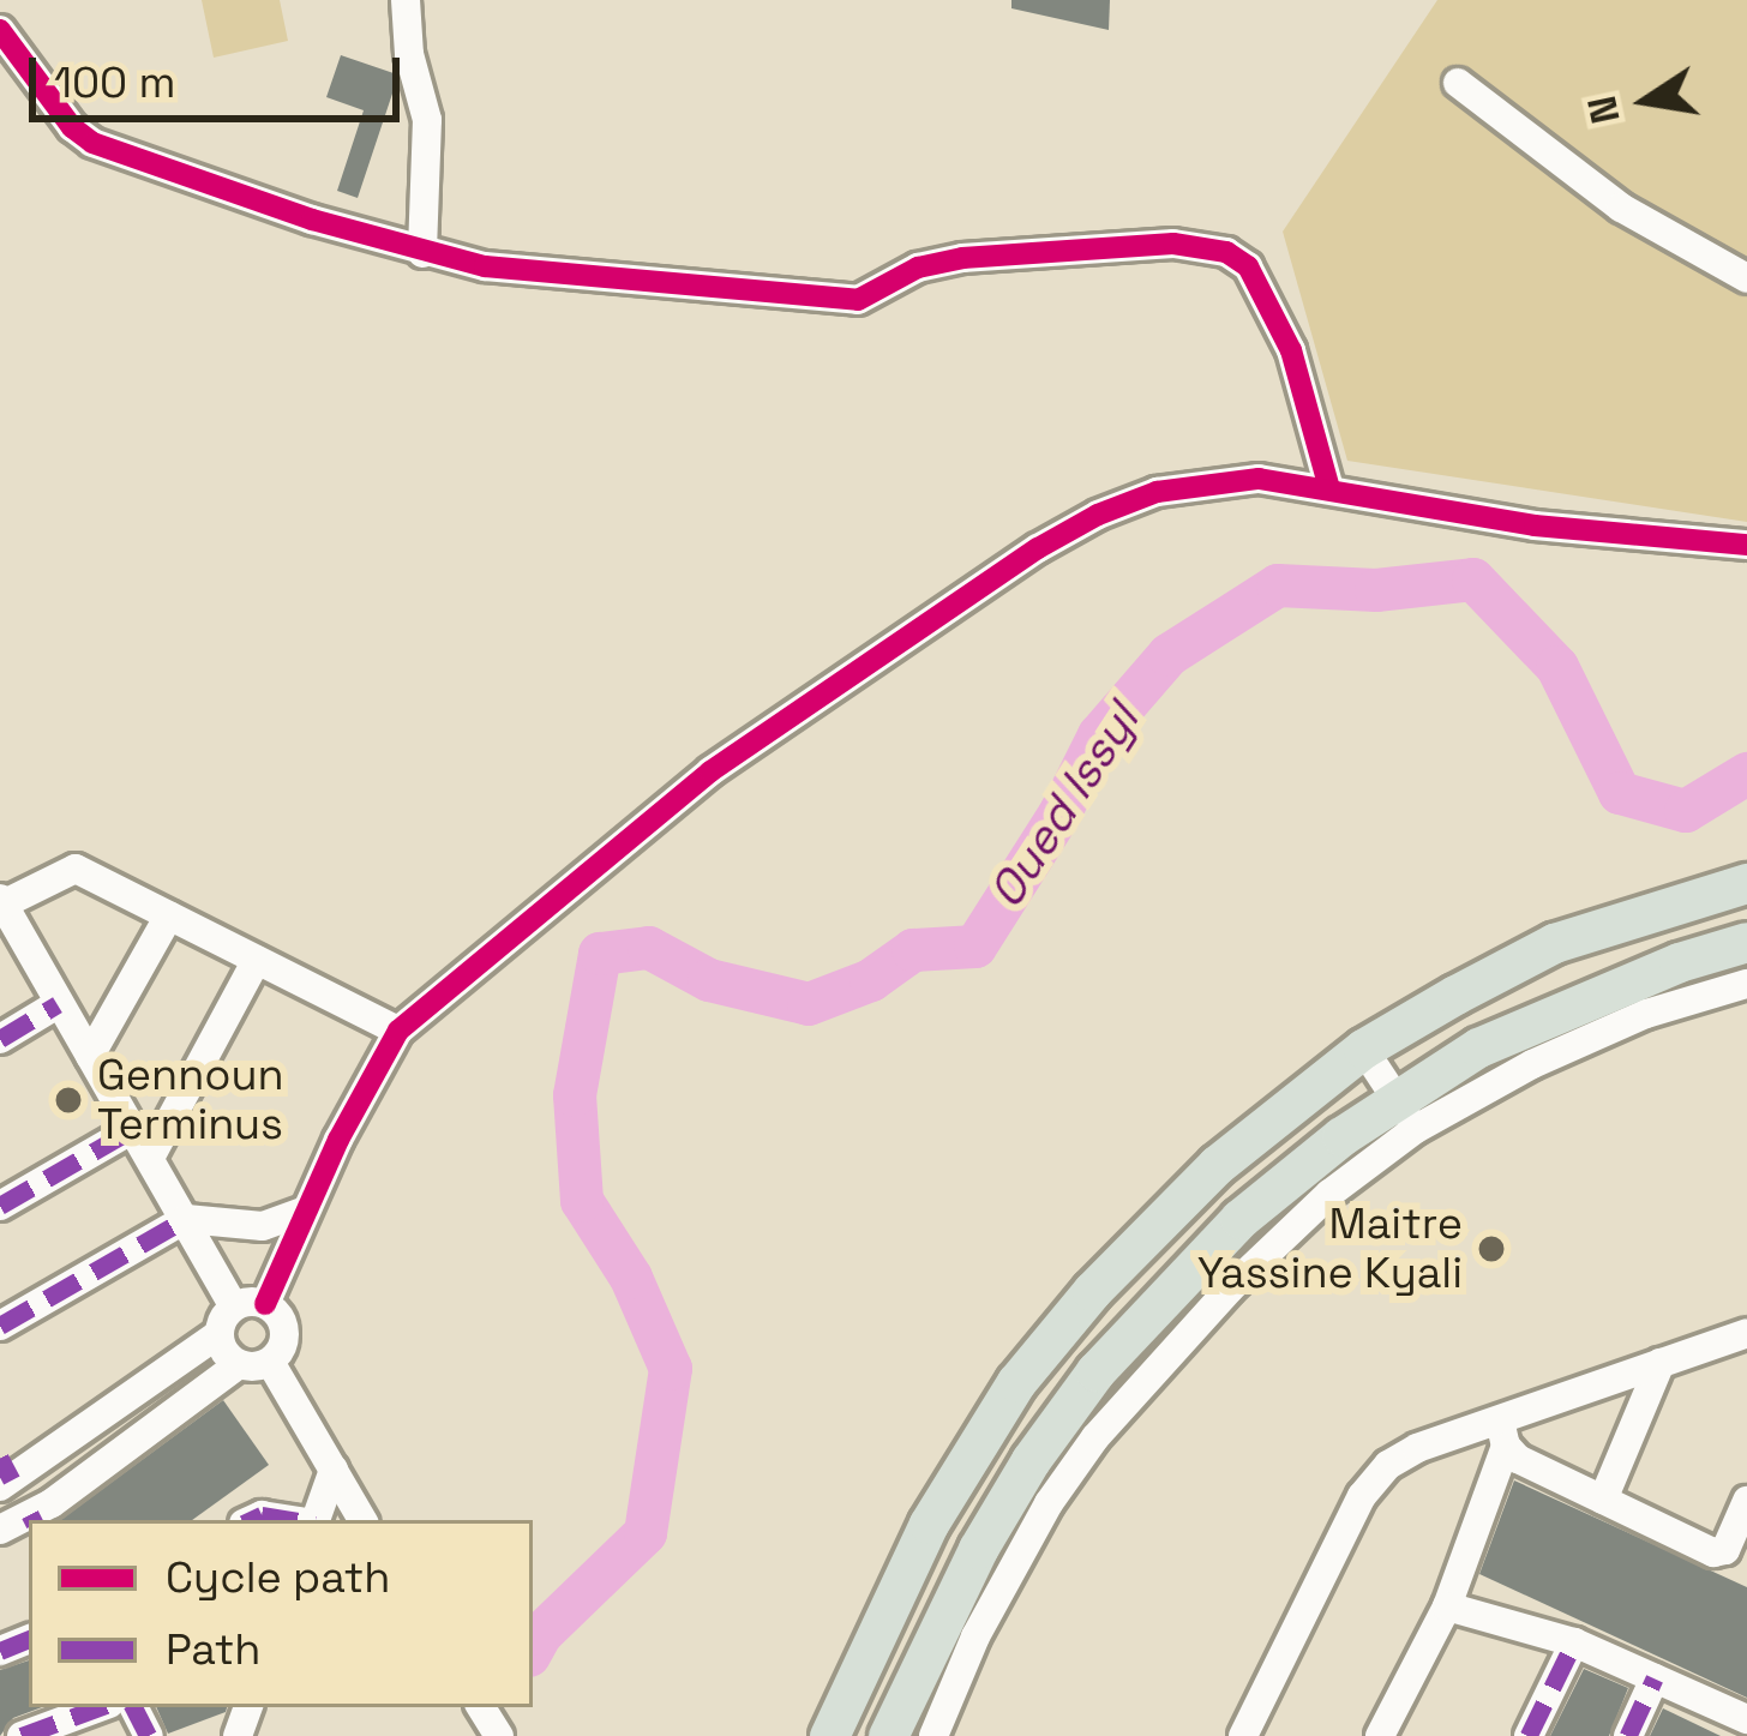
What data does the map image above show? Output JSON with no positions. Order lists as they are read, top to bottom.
{
  "water": ["Oued Issyl"],
  "places": ["Gennoun Terminus", "Maitre Yassine Kyali"],
  "legend": ["Cycle path", "Path"],
  "scale_bar": "100 m",
  "north": "left"
}
